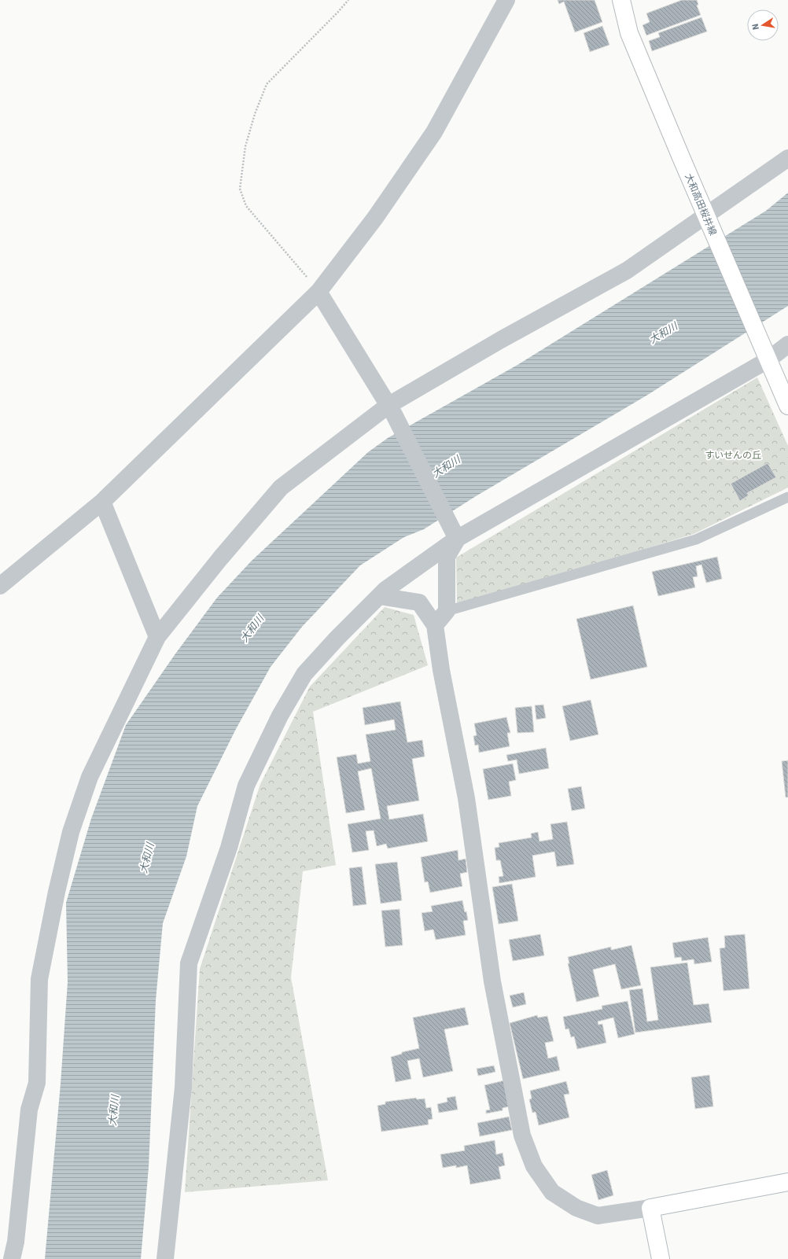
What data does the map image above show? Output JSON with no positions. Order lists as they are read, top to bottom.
{
  "streets": {
    "main road": ["大和高田桜井線"]
  },
  "water": ["大和川"],
  "parks": ["すいせんの丘"],
  "north": "left"
}
